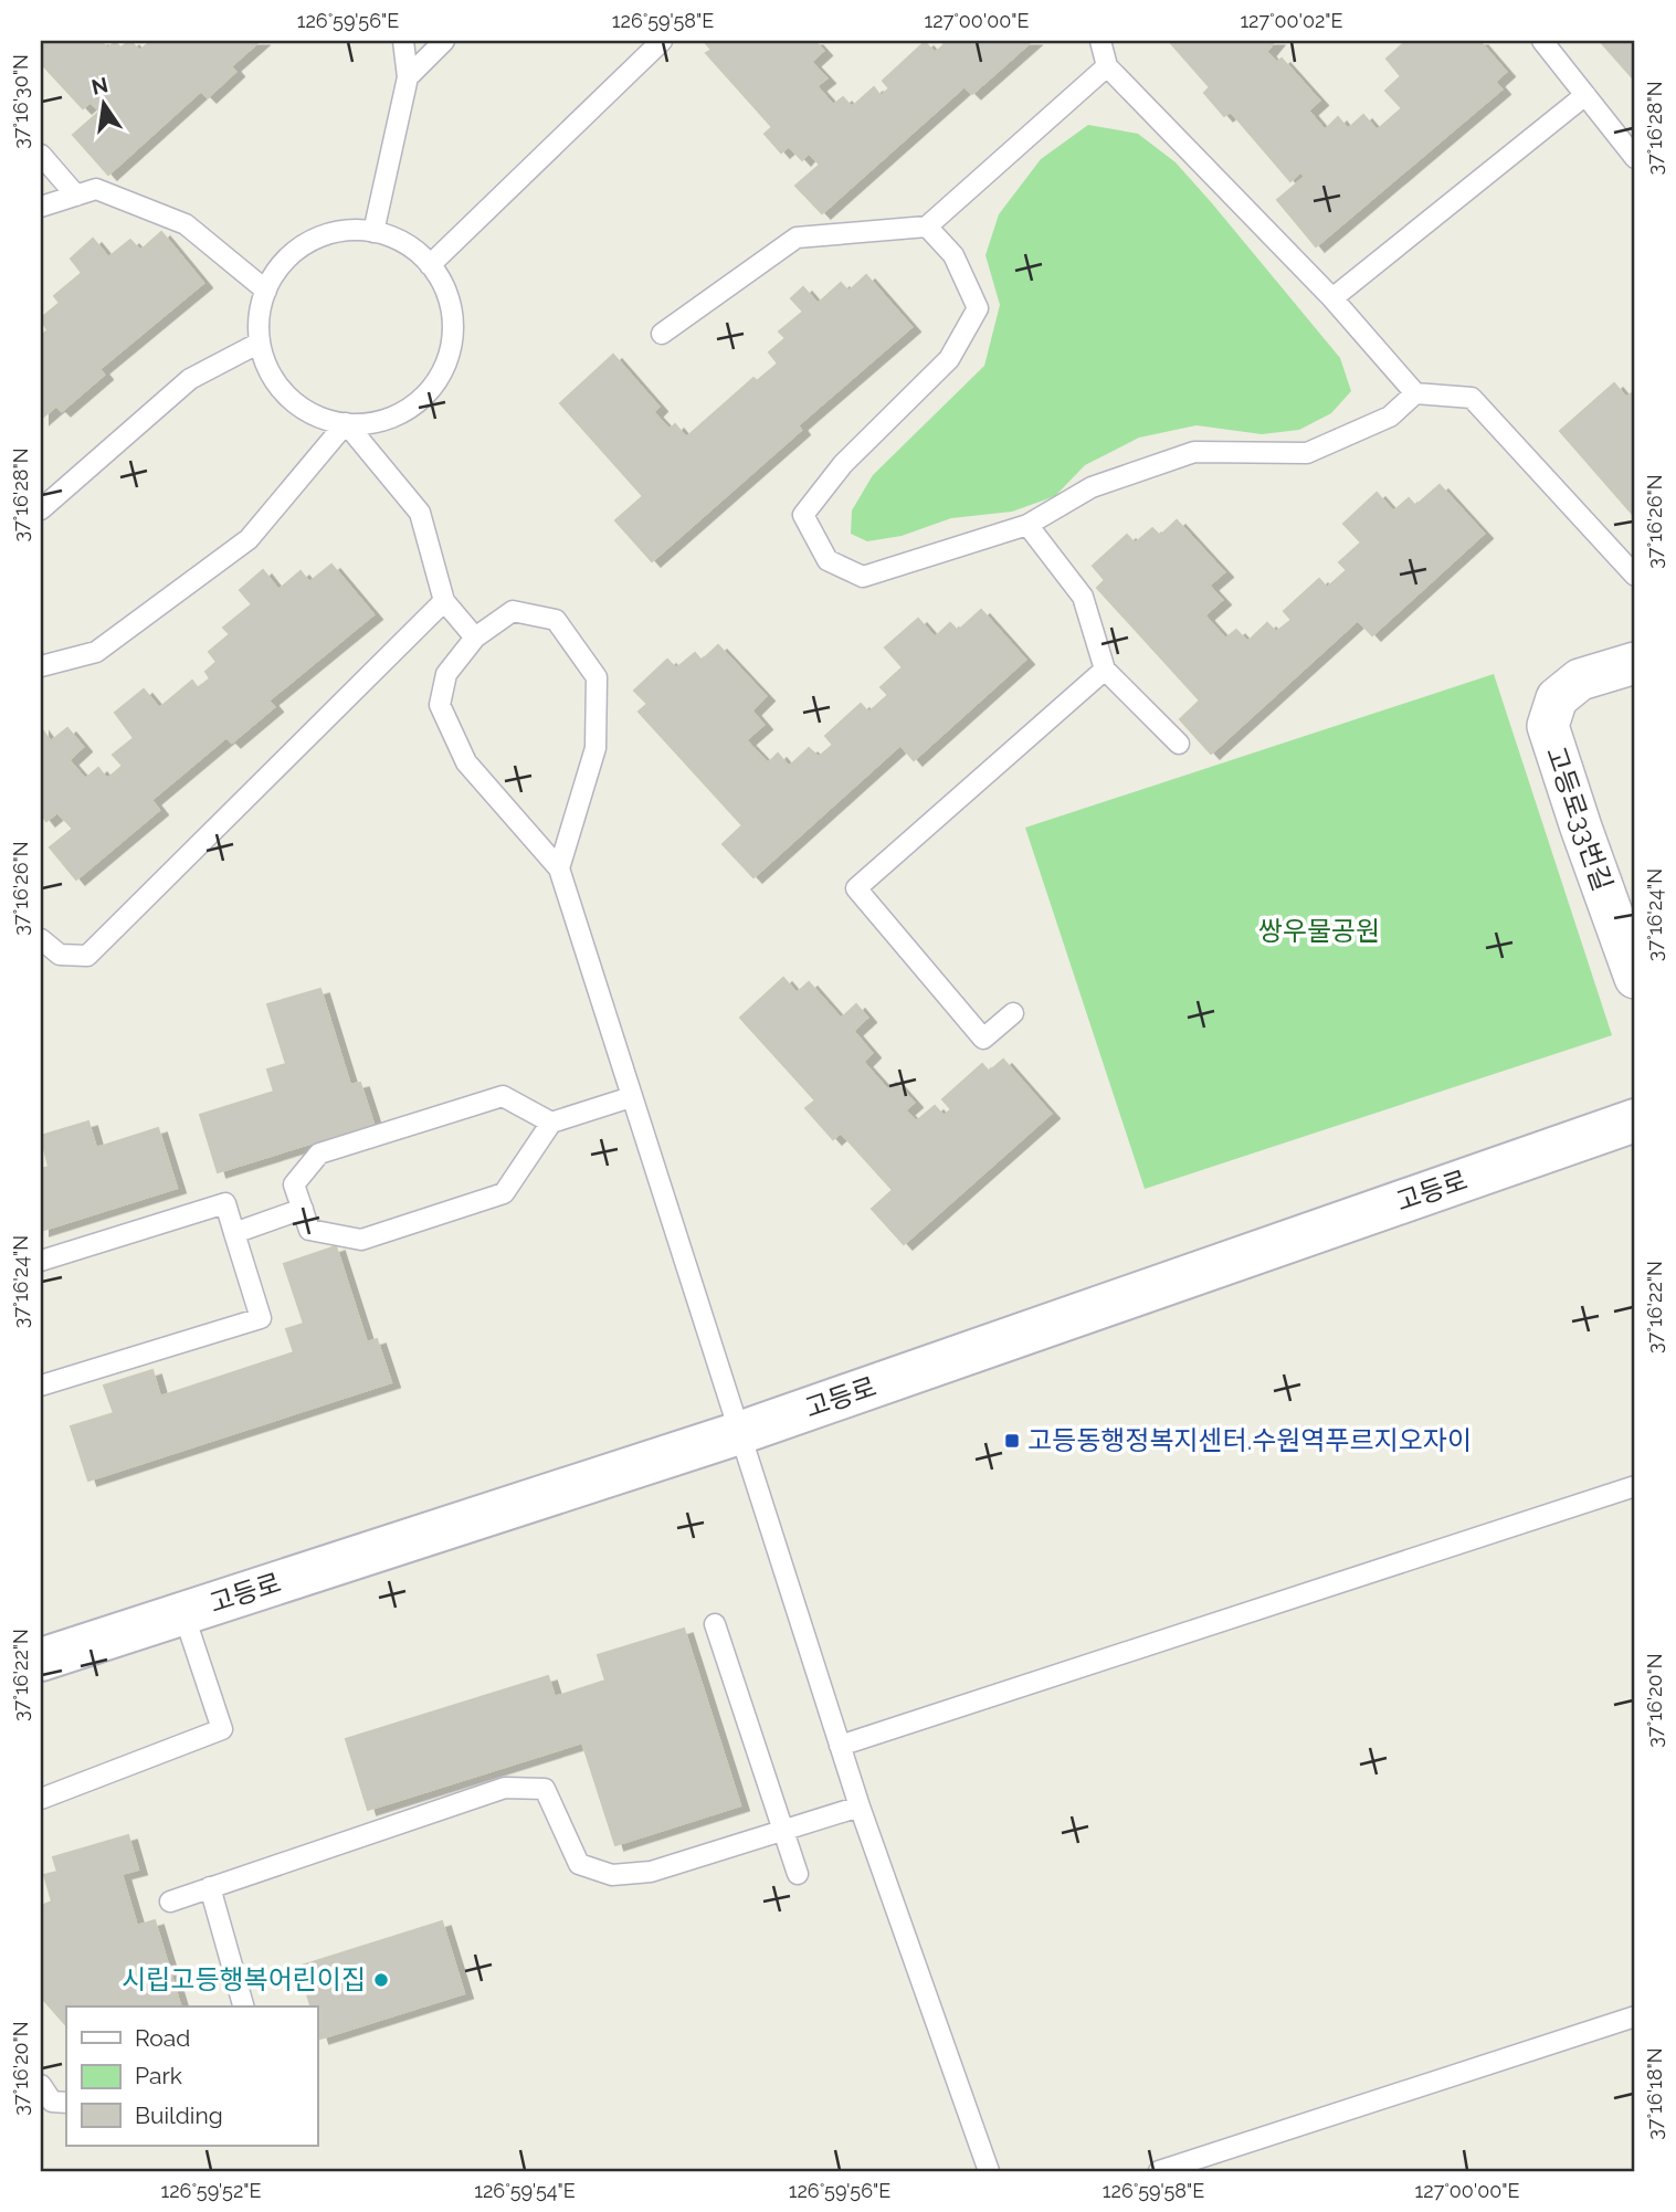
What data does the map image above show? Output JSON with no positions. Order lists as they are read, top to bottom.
{
  "streets": {
    "street": ["고등로33번길", "고등로"]
  },
  "parks": ["쌍우물공원"],
  "places": {
    "transit": ["고등동행정복지센터.수원역푸르지오자이"],
    "other": ["시립고등행복어린이집"]
  },
  "legend": ["Road", "Park", "Building"],
  "north": "top",
  "coordinates": [
    "126°59'56\"E",
    "126°59'58\"E",
    "127°00'00\"E",
    "127°00'02\"E",
    "37°16'30\"N",
    "37°16'28\"N",
    "37°16'26\"N",
    "37°16'24\"N",
    "37°16'22\"N",
    "37°16'20\"N",
    "37°16'18\"N",
    "126°59'52\"E",
    "126°59'54\"E"
  ]
}
